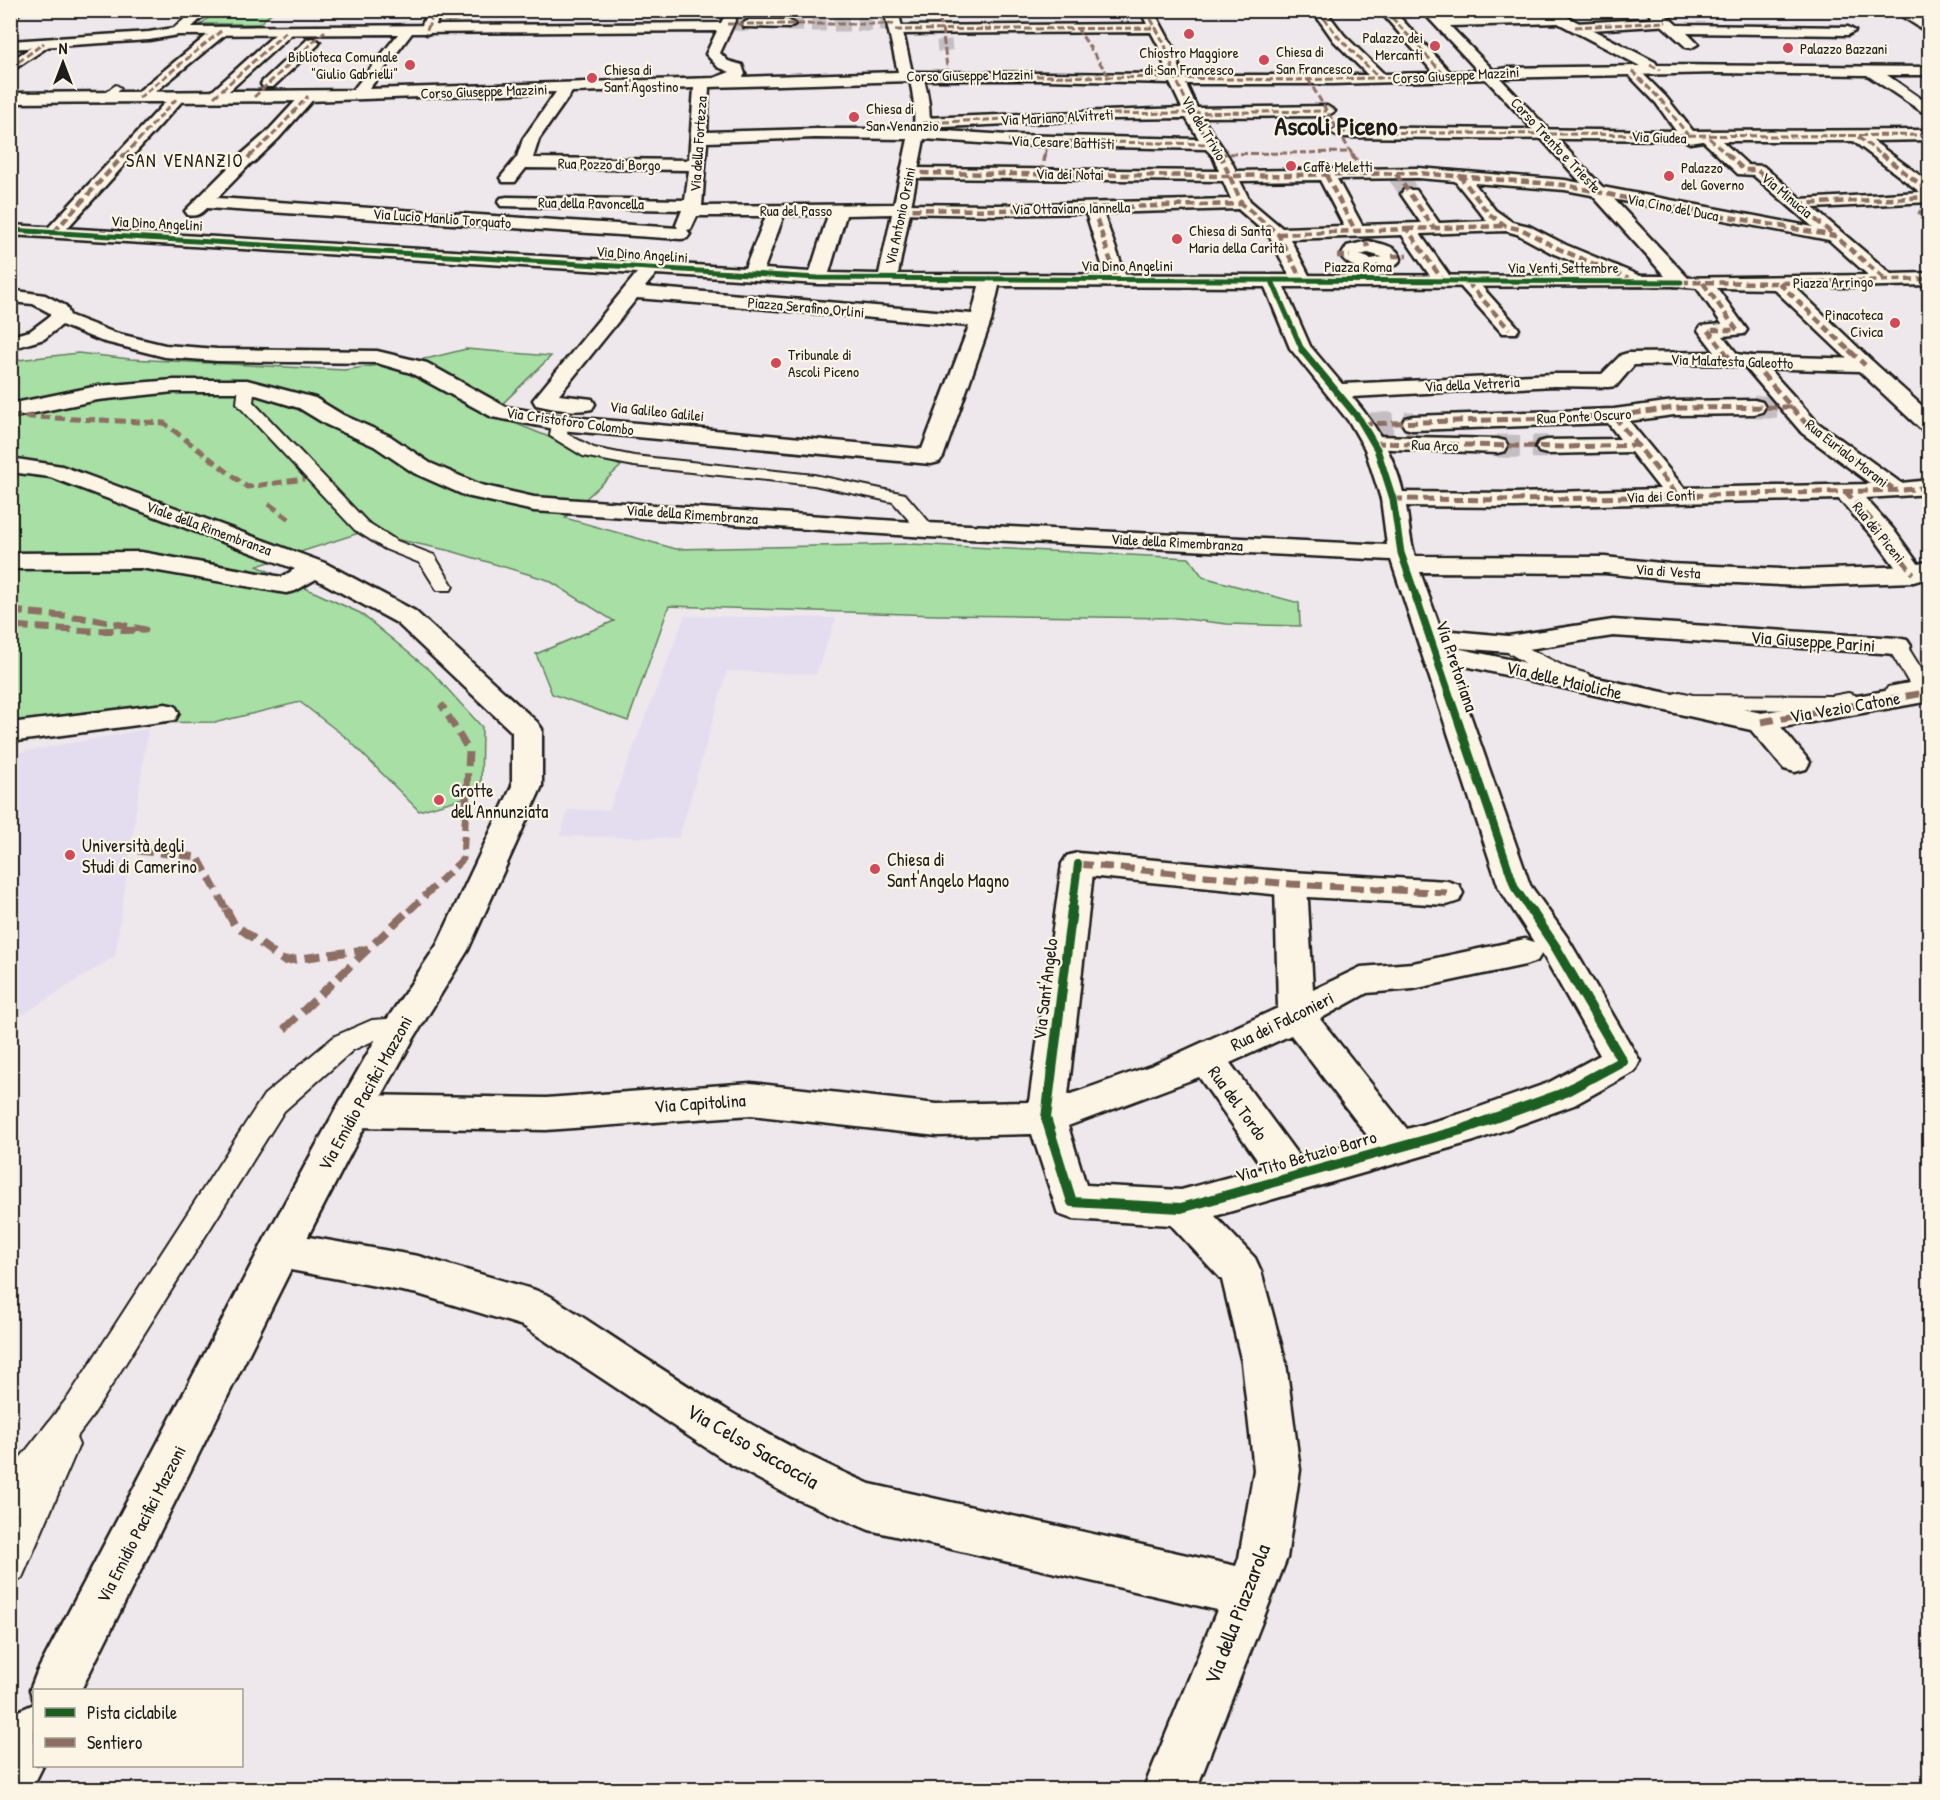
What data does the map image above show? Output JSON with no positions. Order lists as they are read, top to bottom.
{
  "streets": {
    "street": [
      "Corso Giuseppe Mazzini",
      "Via Mariano Alvitreti",
      "Via del Trivio",
      "Via Giudea",
      "Via Cesare Battisti",
      "Via della Fortezza",
      "Corso Trento e Trieste",
      "Rua Pozzo di Borgo",
      "Via dei Notai",
      "Via Minucia",
      "Rua della Pavoncella",
      "Via Cino del Duca",
      "Via Ottaviano Iannella",
      "Rua del Passo",
      "Via Antonio Orsini",
      "Via Lucio Manlio Torquato",
      "Via Dino Angelini",
      "Piazza Roma",
      "Via Venti Settembre",
      "Piazza Arringo",
      "Piazza Serafino Orlini",
      "Via Malatesta Galeotto",
      "Via della Vetreria",
      "Via Galileo Galilei",
      "Rua Ponte Oscuro",
      "Via Cristoforo Colombo",
      "Rua Arco",
      "Rua Eurialo Morani",
      "Via dei Conti",
      "Viale della Rimembranza",
      "Rua dei Piceni",
      "Via di Vesta",
      "Via Giuseppe Parini",
      "Via Pretoriana",
      "Via delle Maioliche",
      "Via Vezio Catone",
      "Via Sant'Angelo",
      "Rua dei Falconieri",
      "Via Emidio Pacifici Mazzoni",
      "Via Capitolina",
      "Rua del Tordo",
      "Via Tito Betuzio Barro",
      "Via Celso Saccoccia",
      "Via della Piazzarola"
    ]
  },
  "crossings": [
    ["Corso Giuseppe Mazzini", "Via del Trivio"],
    ["Corso Giuseppe Mazzini", "Via della Fortezza"],
    ["Corso Giuseppe Mazzini", "Corso Trento e Trieste"],
    ["Corso Giuseppe Mazzini", "Via Antonio Orsini"],
    ["Via Mariano Alvitreti", "Via del Trivio"],
    ["Via Mariano Alvitreti", "Via Cesare Battisti"],
    ["Via Mariano Alvitreti", "Via Antonio Orsini"],
    ["Via del Trivio", "Via Cesare Battisti"],
    ["Via del Trivio", "Via dei Notai"],
    ["Via del Trivio", "Via Ottaviano Iannella"],
    ["Via del Trivio", "Piazza Roma"],
    ["Via Giudea", "Corso Trento e Trieste"],
    ["Via Giudea", "Via Minucia"],
    ["Via Cesare Battisti", "Via Antonio Orsini"],
    ["Via della Fortezza", "Rua Pozzo di Borgo"],
    ["Via della Fortezza", "Rua della Pavoncella"],
    ["Via della Fortezza", "Rua del Passo"],
    ["Via della Fortezza", "Via Lucio Manlio Torquato"],
    ["Via della Fortezza", "Via Dino Angelini"],
    ["Via della Fortezza", "Via Galileo Galilei"],
    ["Corso Trento e Trieste", "Via Cino del Duca"],
    ["Corso Trento e Trieste", "Via Venti Settembre"],
    ["Corso Trento e Trieste", "Piazza Arringo"],
    ["Corso Trento e Trieste", "Via Malatesta Galeotto"],
    ["Corso Trento e Trieste", "Rua Eurialo Morani"],
    ["Via dei Notai", "Via Cino del Duca"],
    ["Via dei Notai", "Via Antonio Orsini"],
    ["Via Minucia", "Via Cino del Duca"],
    ["Rua della Pavoncella", "Rua del Passo"],
    ["Via Ottaviano Iannella", "Rua del Passo"],
    ["Via Ottaviano Iannella", "Via Antonio Orsini"],
    ["Rua del Passo", "Via Antonio Orsini"],
    ["Via Antonio Orsini", "Via Dino Angelini"],
    ["Via Dino Angelini", "Piazza Roma"],
    ["Via Dino Angelini", "Via Galileo Galilei"],
    ["Via Dino Angelini", "Via Pretoriana"],
    ["Piazza Roma", "Via Venti Settembre"],
    ["Piazza Roma", "Via Pretoriana"],
    ["Via Venti Settembre", "Piazza Arringo"],
    ["Piazza Arringo", "Via Malatesta Galeotto"],
    ["Piazza Serafino Orlini", "Via Galileo Galilei"],
    ["Via Malatesta Galeotto", "Via della Vetreria"],
    ["Via Malatesta Galeotto", "Rua Eurialo Morani"],
    ["Via della Vetreria", "Via Pretoriana"],
    ["Via Galileo Galilei", "Via Cristoforo Colombo"],
    ["Rua Arco", "Via Pretoriana"],
    ["Rua Eurialo Morani", "Via dei Conti"],
    ["Via dei Conti", "Rua dei Piceni"],
    ["Via dei Conti", "Via Pretoriana"],
    ["Viale della Rimembranza", "Via di Vesta"],
    ["Viale della Rimembranza", "Via Pretoriana"],
    ["Viale della Rimembranza", "Via Emidio Pacifici Mazzoni"],
    ["Rua dei Piceni", "Via di Vesta"],
    ["Via di Vesta", "Via Pretoriana"],
    ["Via Giuseppe Parini", "Via Pretoriana"],
    ["Via Giuseppe Parini", "Via delle Maioliche"],
    ["Via Pretoriana", "Via delle Maioliche"],
    ["Via Pretoriana", "Via Tito Betuzio Barro"],
    ["Via delle Maioliche", "Via Vezio Catone"],
    ["Via Sant'Angelo", "Rua dei Falconieri"],
    ["Via Sant'Angelo", "Via Capitolina"],
    ["Via Sant'Angelo", "Via Tito Betuzio Barro"],
    ["Rua dei Falconieri", "Via Capitolina"],
    ["Rua dei Falconieri", "Rua del Tordo"],
    ["Rua dei Falconieri", "Via Tito Betuzio Barro"],
    ["Via Emidio Pacifici Mazzoni", "Via Capitolina"],
    ["Via Emidio Pacifici Mazzoni", "Via Celso Saccoccia"],
    ["Via Capitolina", "Via Tito Betuzio Barro"],
    ["Rua del Tordo", "Via Tito Betuzio Barro"],
    ["Via Tito Betuzio Barro", "Via della Piazzarola"],
    ["Via Celso Saccoccia", "Via della Piazzarola"]
  ],
  "districts": ["Ascoli Piceno", "SAN VENANZIO"],
  "places": [
    "Chiostro Maggiore di San Francesco",
    "Palazzo dei Mercanti",
    "Palazzo Bazzani",
    "Chiesa di San Francesco",
    "Biblioteca Comunale \"Giulio Gabrielli\"",
    "Chiesa di Sant'Agostino",
    "Chiesa di San Venanzio",
    "Caffè Meletti",
    "Palazzo del Governo",
    "Chiesa di Santa Maria della Carità",
    "Pinacoteca Civica",
    "Tribunale di Ascoli Piceno",
    "Grotte dell'Annunziata",
    "Università degli Studi di Camerino",
    "Chiesa di Sant'Angelo Magno"
  ],
  "legend": ["Pista ciclabile", "Sentiero"],
  "north": "top"
}
